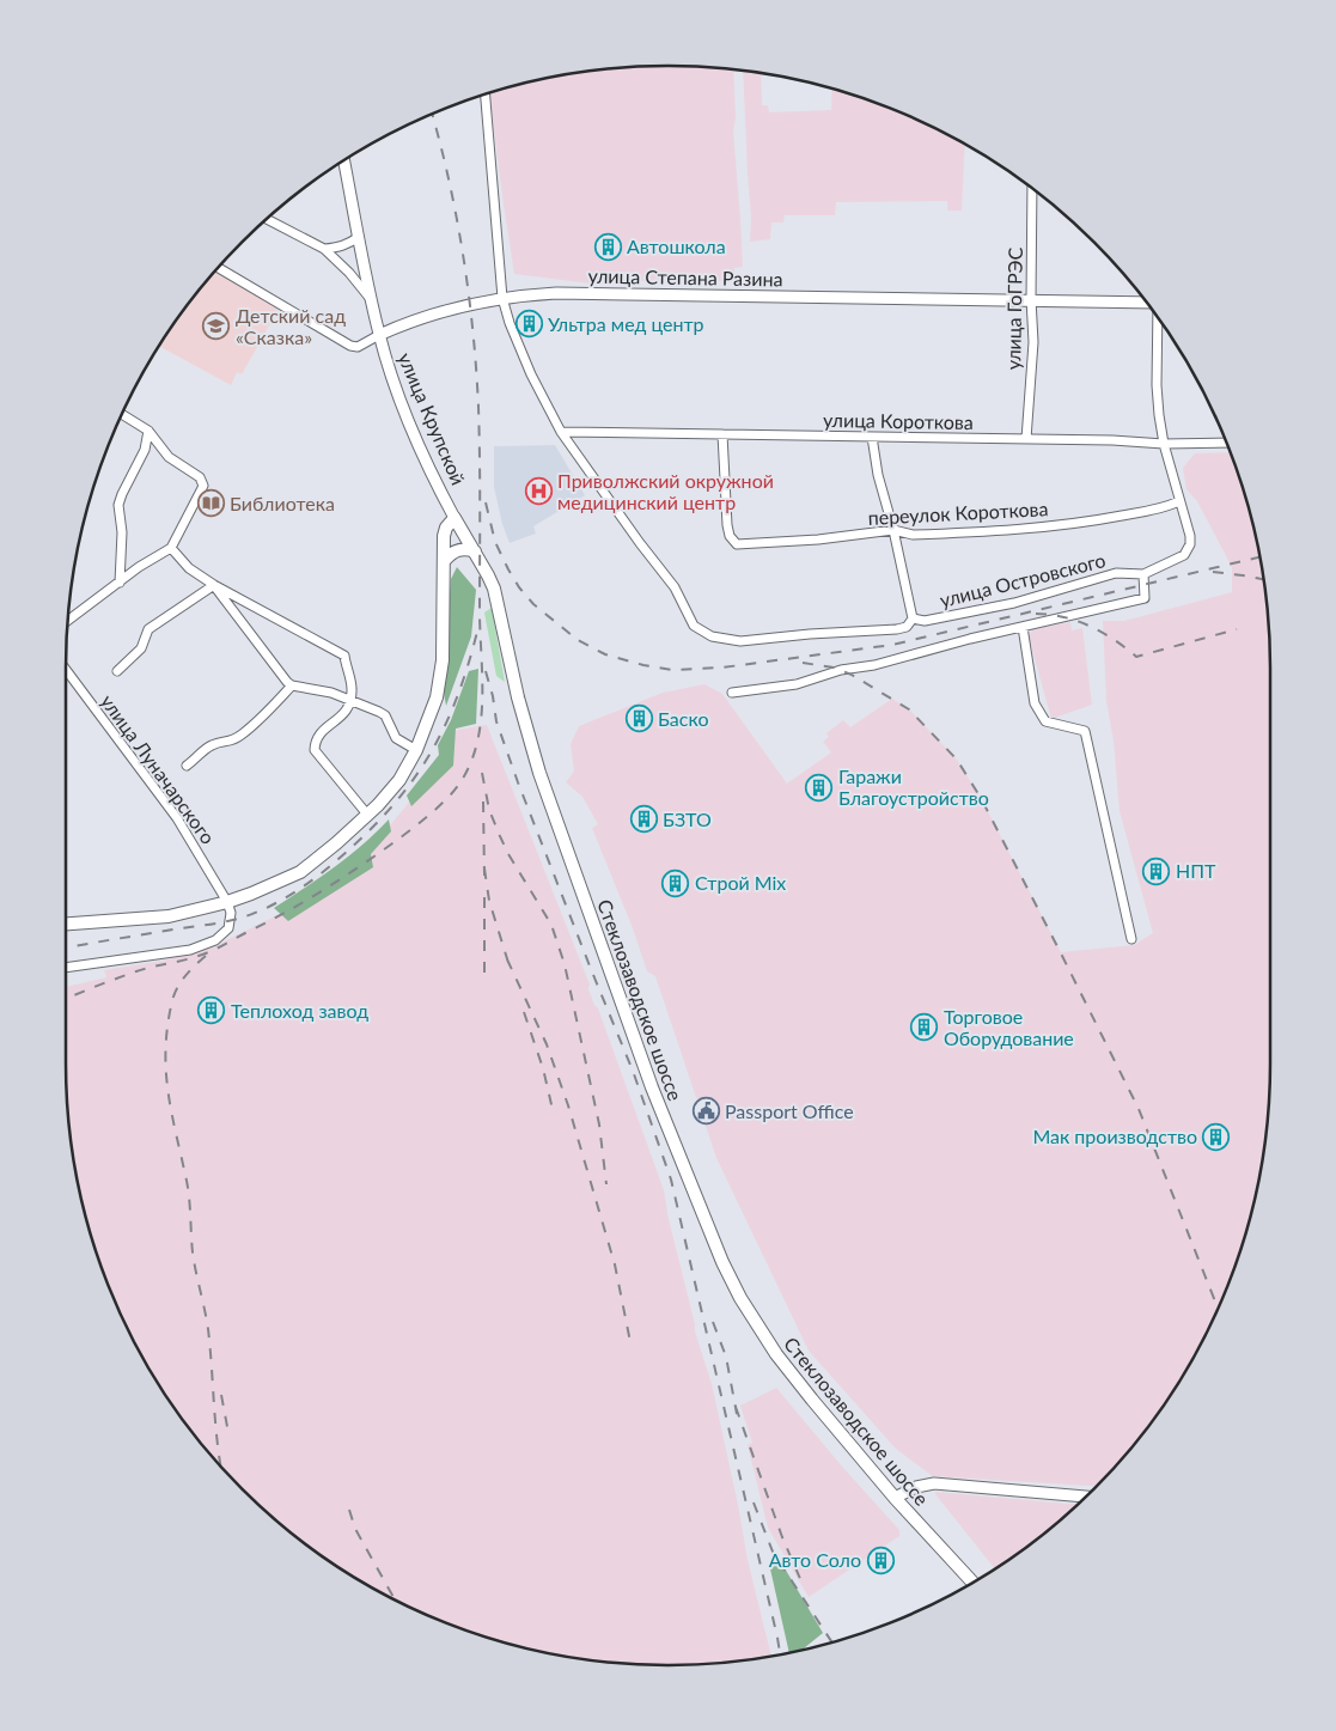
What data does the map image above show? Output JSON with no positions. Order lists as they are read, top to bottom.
{
  "streets": {
    "main road": ["улица Крупской", "Стеклозаводское шоссе"],
    "street": [
      "улица Степана Разина",
      "улица ГоГРЭС",
      "улица Короткова",
      "переулок Короткова",
      "улица Островского",
      "улица Луначарского"
    ]
  },
  "crossings": [
    ["улица Степана Разина", "улица ГоГРЭС"],
    ["улица Степана Разина", "улица Крупской"],
    ["улица ГоГРЭС", "улица Короткова"],
    ["улица Крупской", "Стеклозаводское шоссе"],
    ["улица Короткова", "переулок Короткова"],
    ["улица Короткова", "улица Островского"],
    ["переулок Короткова", "улица Островского"]
  ],
  "places": {
    "building": [
      "Автошкола",
      "Ультра мед центр",
      "Баско",
      "Гаражи Благоустройство",
      "БЗТО",
      "НПТ",
      "Строй Mix",
      "Теплоход завод",
      "Торговое Оборудование",
      "Мак производство",
      "Авто Соло"
    ],
    "school or university": ["Детский сад «Сказка»"],
    "hospital": ["Приволжский окружной медицинский центр"],
    "library": ["Библиотека"],
    "public building": ["Passport Office"]
  }
}
